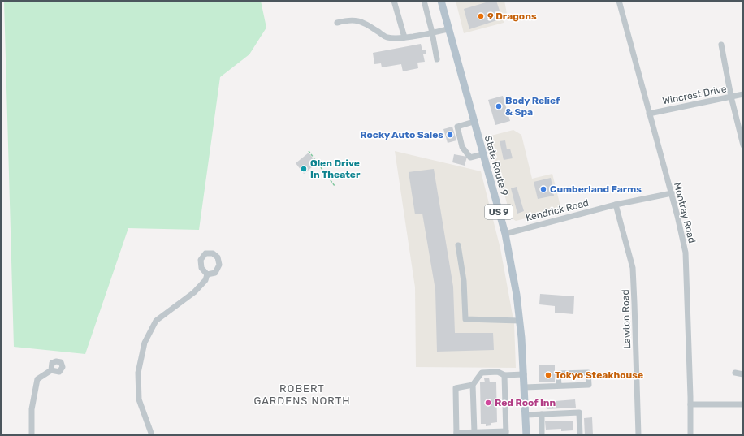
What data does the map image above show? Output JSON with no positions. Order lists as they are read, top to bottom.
{
  "streets": {
    "main road": ["State Route 9", "US 9"],
    "street": [
      "Wincrest Drive",
      "Kendrick Road",
      "Montray Road",
      "Lawton Road"
    ]
  },
  "crossings": [
    ["Wincrest Drive", "Montray Road"],
    ["State Route 9", "Kendrick Road"],
    ["Kendrick Road", "Montray Road"],
    ["Kendrick Road", "Lawton Road"]
  ],
  "districts": ["ROBERT GARDENS NORTH"],
  "places": [
    "9 Dragons",
    "Body Relief & Spa",
    "Rocky Auto Sales",
    "Glen Drive In Theater",
    "Cumberland Farms",
    "Tokyo Steakhouse",
    "Red Roof Inn"
  ]
}
